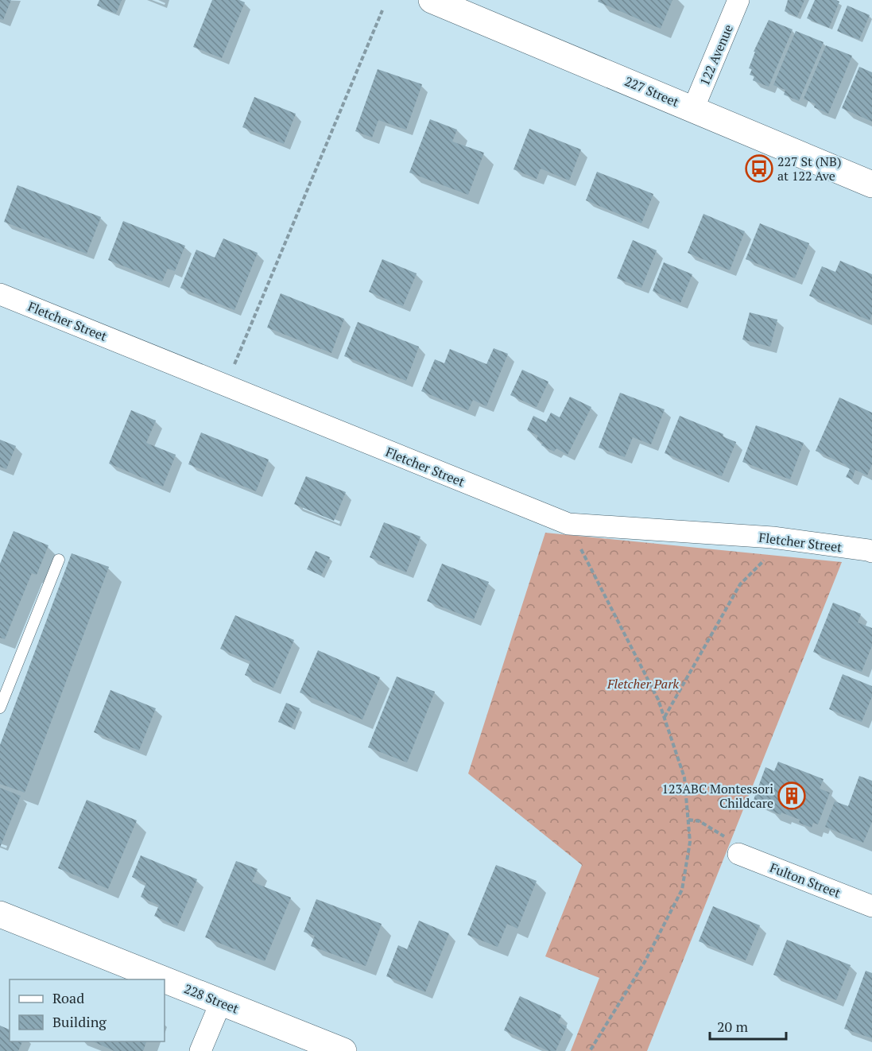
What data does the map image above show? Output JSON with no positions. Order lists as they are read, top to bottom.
{
  "streets": {
    "main road": ["227 Street", "228 Street"],
    "street": ["122 Avenue", "Fletcher Street", "Fulton Street"]
  },
  "crossings": [
    ["122 Avenue", "227 Street"]
  ],
  "parks": ["Fletcher Park"],
  "places": {
    "bus stop": ["227 St (NB) at 122 Ave"],
    "building": ["123ABC Montessori Childcare"]
  },
  "legend": ["Road", "Building"],
  "scale_bar": "20 m"
}
